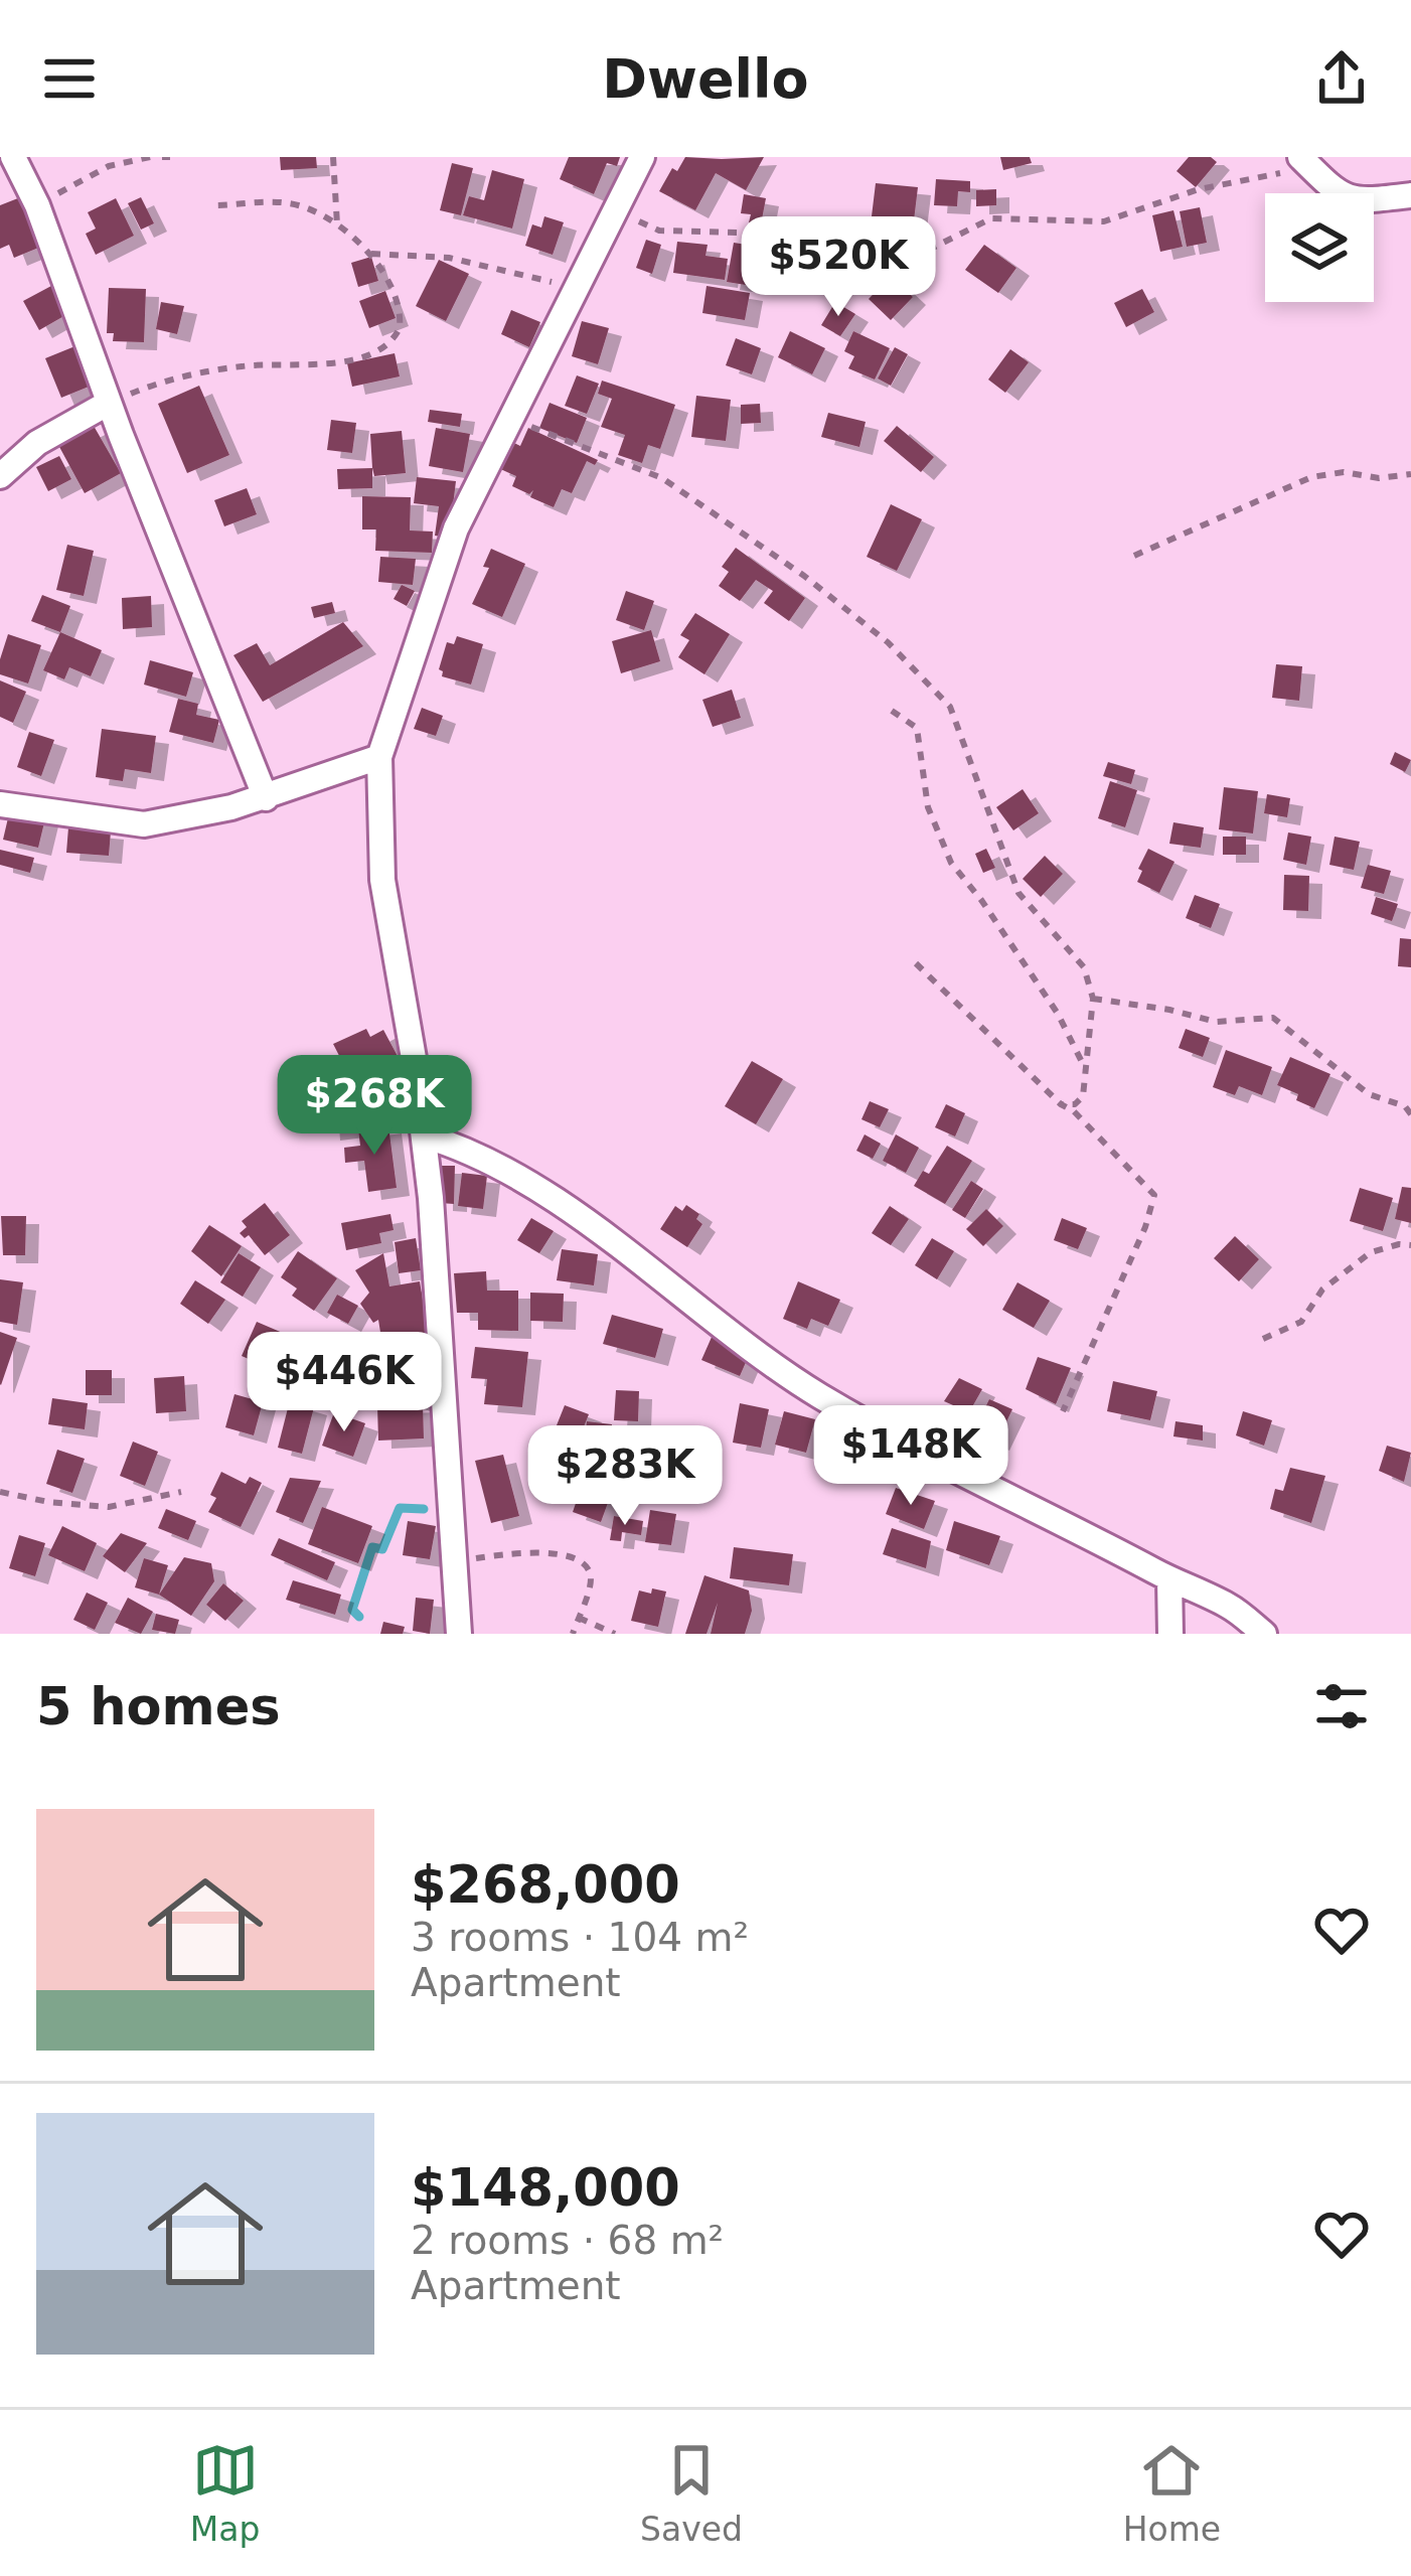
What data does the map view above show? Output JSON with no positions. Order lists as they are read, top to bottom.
{
  "page": {
    "header": "Dwello",
    "price": [
      "$520K",
      "$268K",
      "$446K",
      "$148K",
      "$283K"
    ],
    "heading": "5 homes",
    "list": [
      {
        "name": "$268,000",
        "note": "3 rooms · 104 m² · Apartment"
      },
      {
        "name": "$148,000",
        "note": "2 rooms · 68 m² · Apartment"
      }
    ],
    "tabs": ["Map", "Saved", "Home"]
  }
}
